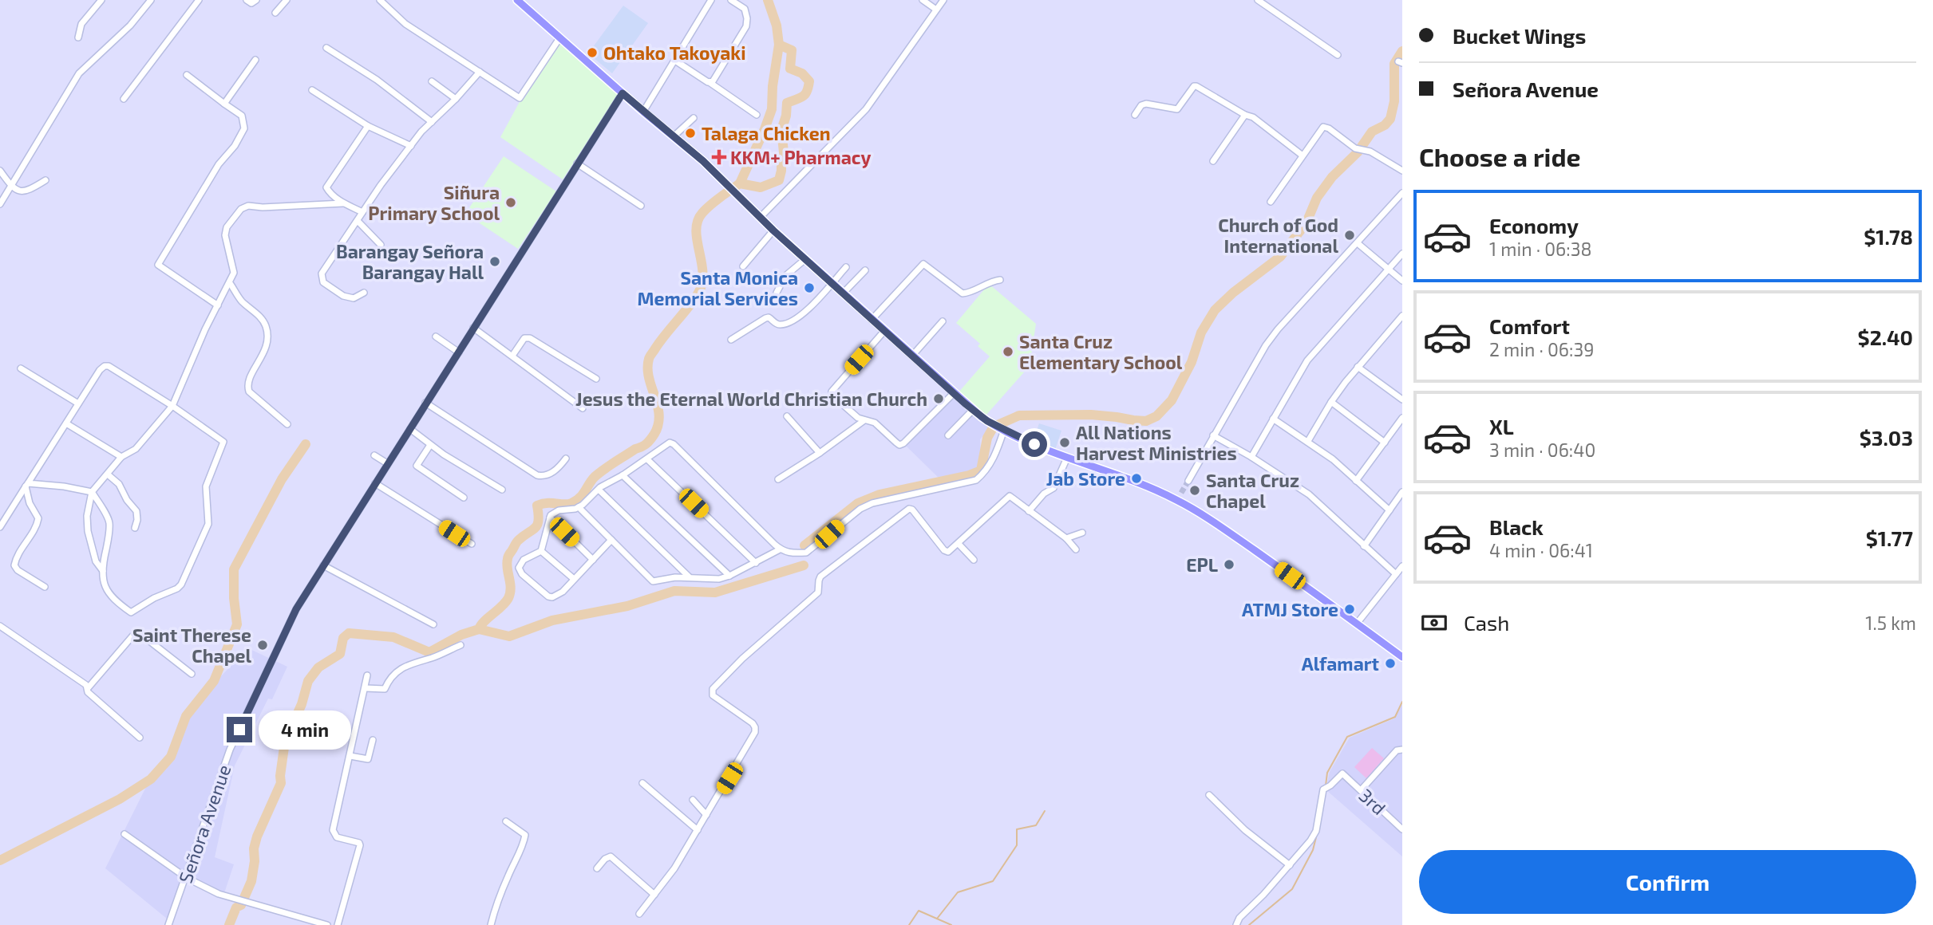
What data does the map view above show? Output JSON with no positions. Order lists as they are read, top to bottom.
{
  "streets": {
    "street": ["3rd", "Señora Avenue"]
  },
  "places": {
    "other": [
      "Ohtako Takoyaki",
      "Talaga Chicken",
      "Siñura Primary School",
      "Church of God International",
      "Barangay Señora Barangay Hall",
      "Santa Monica Memorial Services",
      "Santa Cruz Elementary School",
      "Jesus the Eternal World Christian Church",
      "All Nations Harvest Ministries",
      "Jab Store",
      "Santa Cruz Chapel",
      "EPL",
      "ATMJ Store",
      "Saint Therese Chapel",
      "Alfamart"
    ],
    "health": ["KKM+ Pharmacy"]
  },
  "page": {
    "banner": ["Bucket Wings", "Señora Avenue"],
    "heading": "Choose a ride",
    "list": [
      {
        "name": "Economy",
        "note": "1 min · 06:38",
        "value": "$1.78"
      },
      {
        "name": "Comfort",
        "note": "2 min · 06:39",
        "value": "$2.40"
      },
      {
        "name": "XL",
        "note": "3 min · 06:40",
        "value": "$3.03"
      },
      {
        "name": "Black",
        "note": "4 min · 06:41",
        "value": "$1.77"
      }
    ],
    "pay": ["Cash", "1.5 km"],
    "bubble": "4 min",
    "buttons": "Confirm"
  }
}
